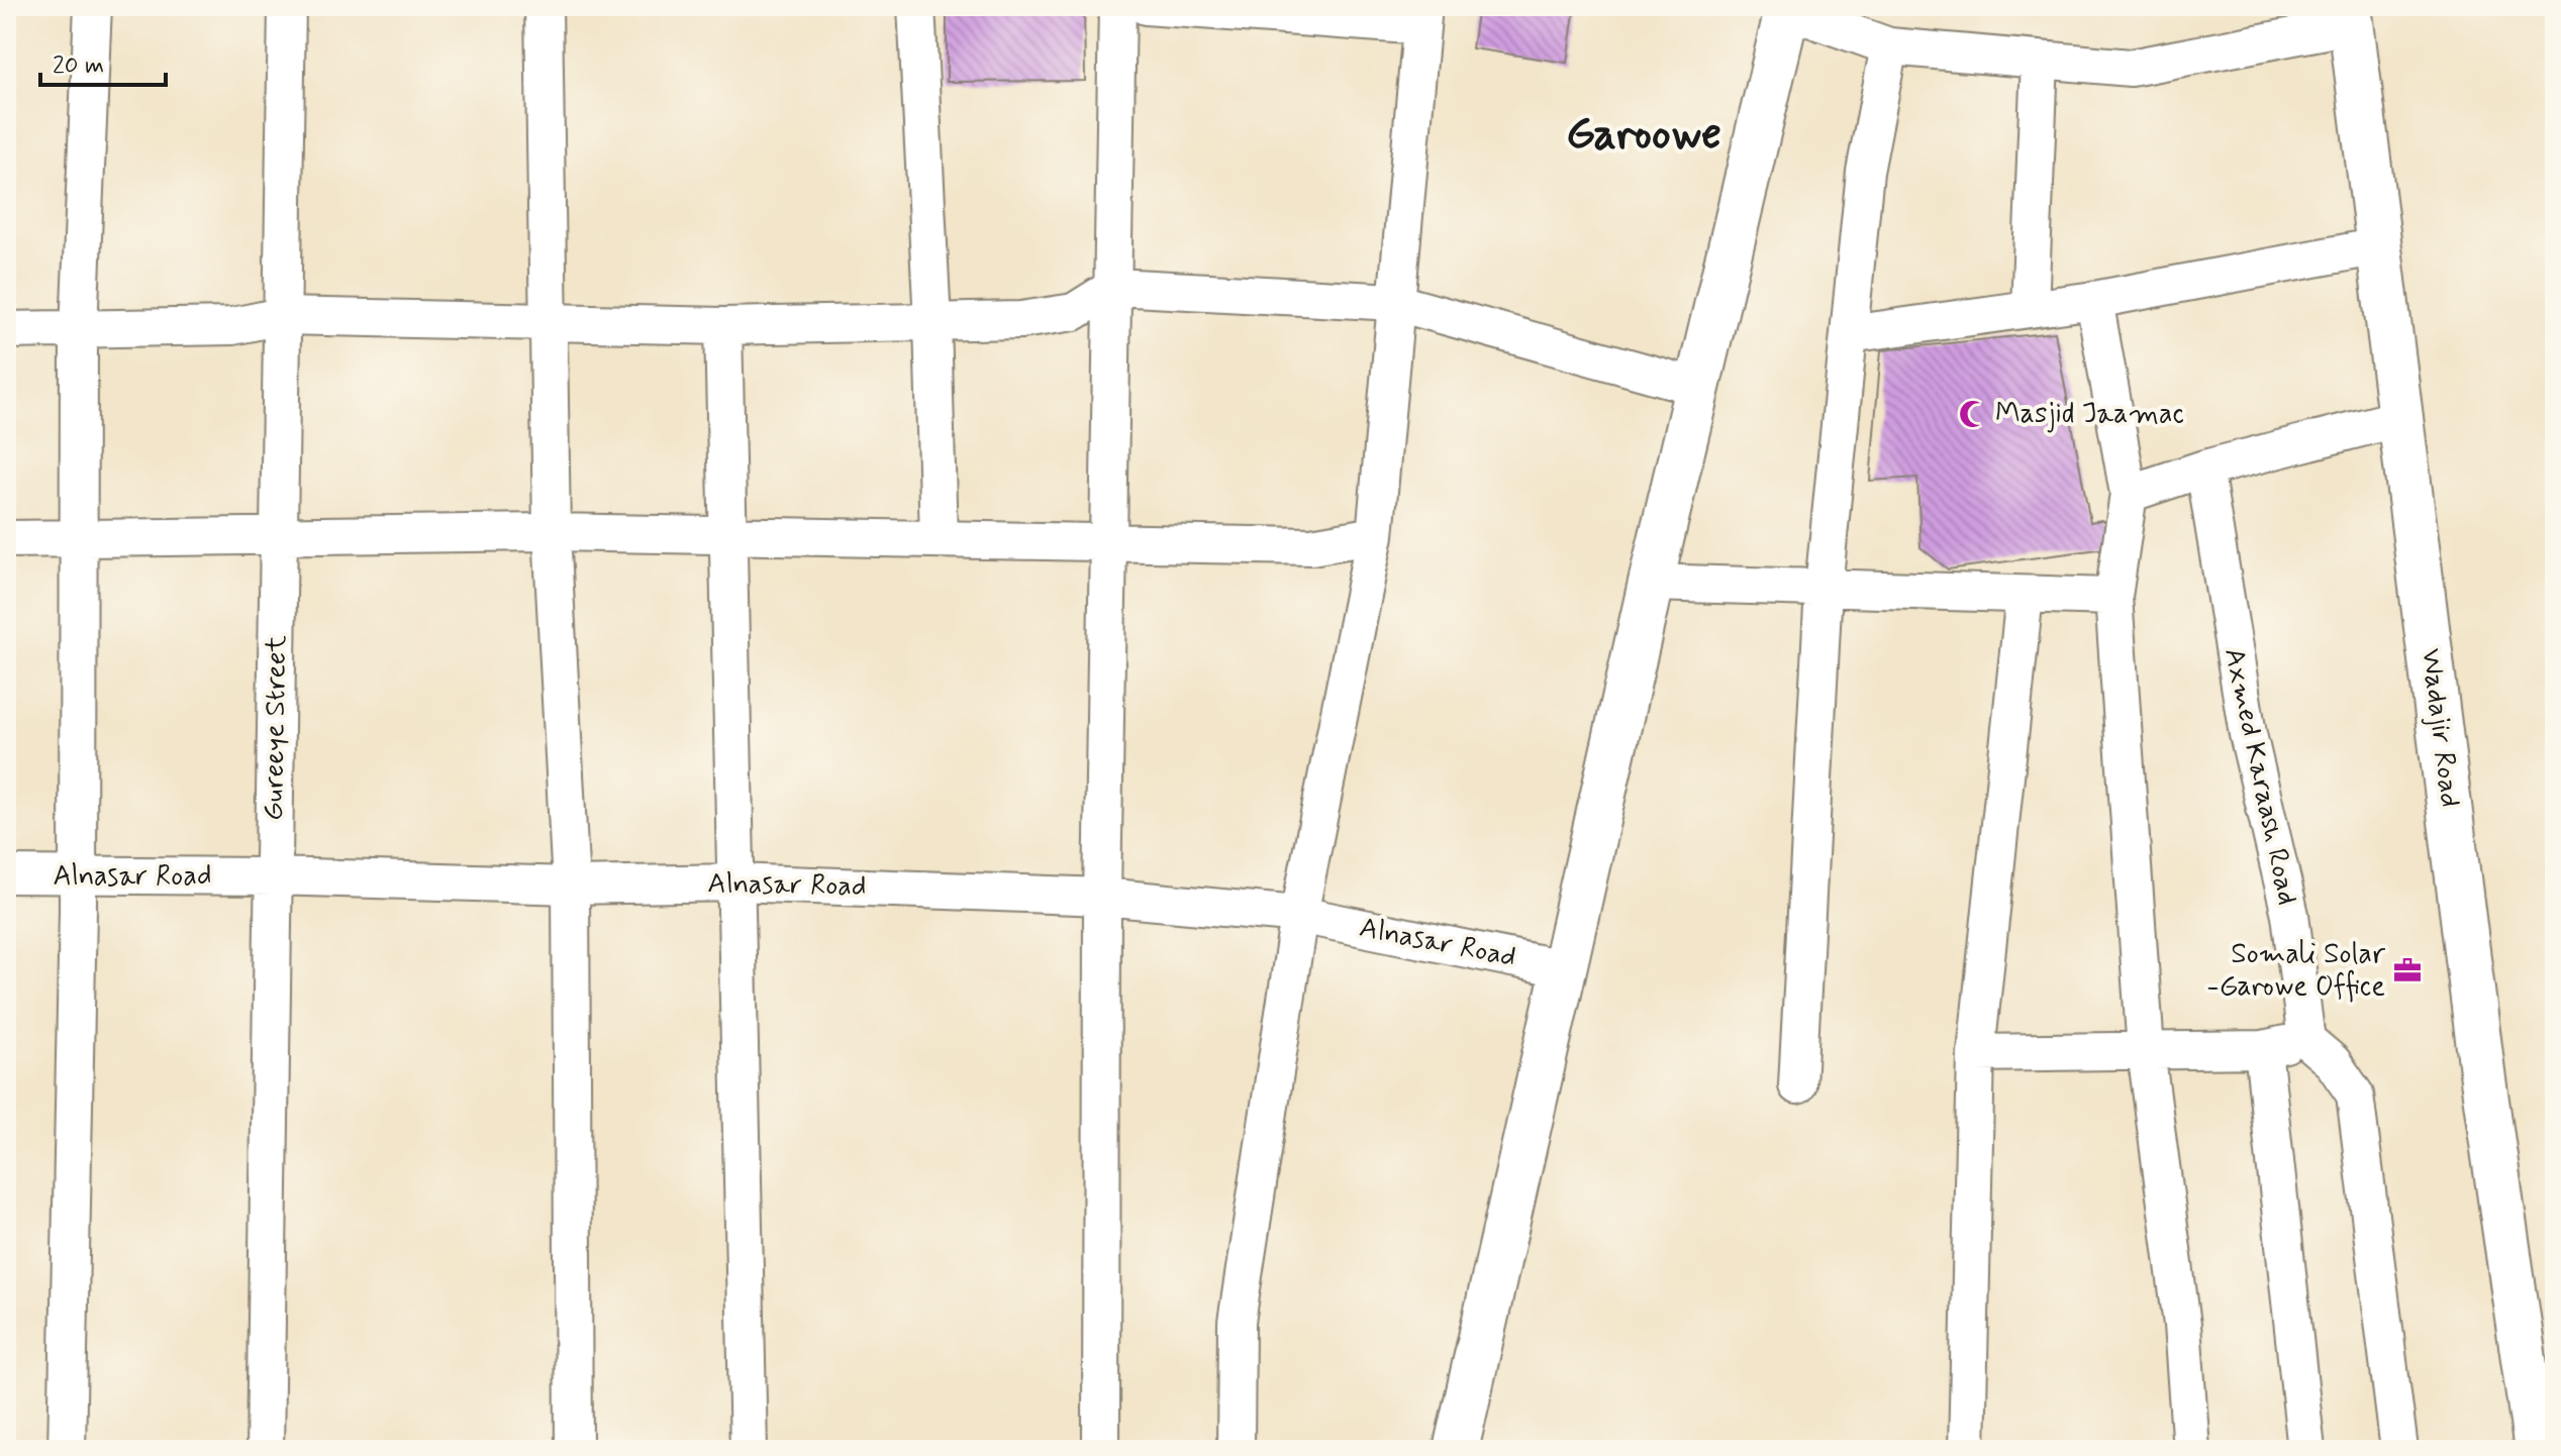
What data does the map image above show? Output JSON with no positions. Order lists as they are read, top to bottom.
{
  "streets": {
    "main road": ["Wadajir Road"],
    "street": ["Gureeye Street", "Axmed Karaash Road", "Alnasar Road"]
  },
  "crossings": [
    ["Gureeye Street", "Alnasar Road"]
  ],
  "districts": ["Garoowe"],
  "places": {
    "mosque": ["Masjid Jaamac"],
    "office": ["Somali Solar -Garowe Office"]
  },
  "scale_bar": "20 m"
}
